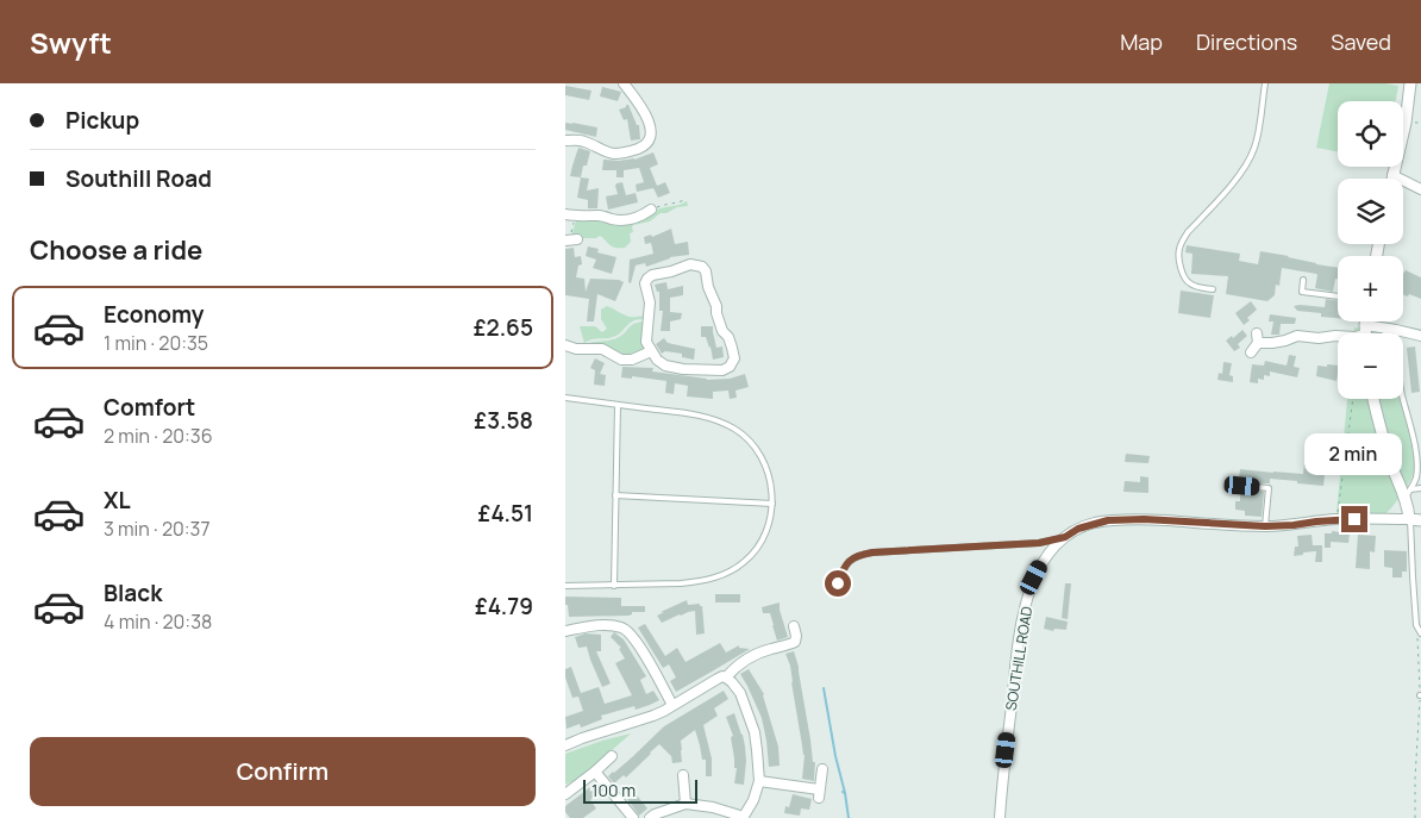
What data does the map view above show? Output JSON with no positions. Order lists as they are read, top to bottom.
{
  "streets": {
    "street": ["SOUTHILL ROAD"]
  },
  "scale_bar": "100 m",
  "page": {
    "header": "Swyft",
    "nav": ["Map", "Directions", "Saved"],
    "banner": ["Pickup", "Southill Road"],
    "map_buttons": ["+", "−"],
    "heading": "Choose a ride",
    "list": [
      {
        "name": "Economy",
        "note": "1 min · 20:35",
        "value": "£2.65"
      },
      {
        "name": "Comfort",
        "note": "2 min · 20:36",
        "value": "£3.58"
      },
      {
        "name": "XL",
        "note": "3 min · 20:37",
        "value": "£4.51"
      },
      {
        "name": "Black",
        "note": "4 min · 20:38",
        "value": "£4.79"
      }
    ],
    "bubble": "2 min",
    "buttons": "Confirm",
    "scale": "100 m"
  }
}
